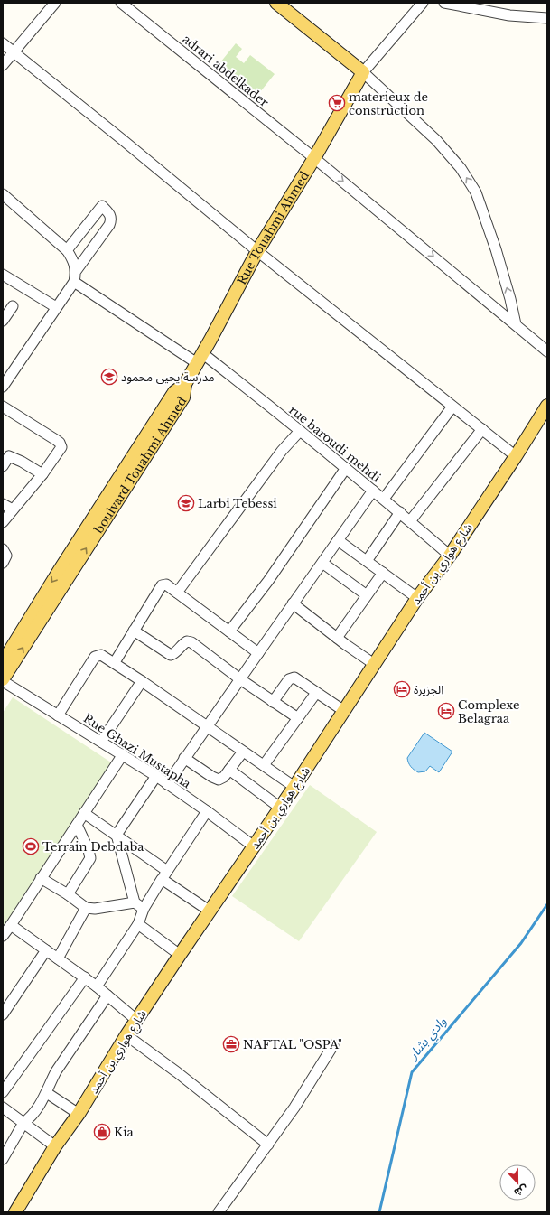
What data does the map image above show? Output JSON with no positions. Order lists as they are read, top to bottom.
{
  "streets": {
    "main road": ["Rue Touahmi Ahmed", "boulvard Touahmi Ahmed", "شارع هواري بن أحمد"],
    "street": ["adrari abdelkader", "rue baroudi mehdi", "Rue Ghazi Mustapha"]
  },
  "crossings": [
    ["adrari abdelkader", "Rue Touahmi Ahmed"],
    ["Rue Touahmi Ahmed", "rue baroudi mehdi"],
    ["Rue Touahmi Ahmed", "boulvard Touahmi Ahmed"],
    ["rue baroudi mehdi", "شارع هواري بن أحمد"],
    ["boulvard Touahmi Ahmed", "Rue Ghazi Mustapha"],
    ["شارع هواري بن أحمد", "Rue Ghazi Mustapha"]
  ],
  "water": ["وادي بشار"],
  "places": {
    "supermarket": ["materieux de construction"],
    "school or university": ["مدرسة يحيى محمود", "Larbi Tebessi"],
    "hotel": ["الجزيرة", "Complexe Belagraa"],
    "sports": ["Terrain Debdaba"],
    "office": ["NAFTAL \"OSPA\""],
    "shop": ["Kia"]
  },
  "north": "bottom"
}
